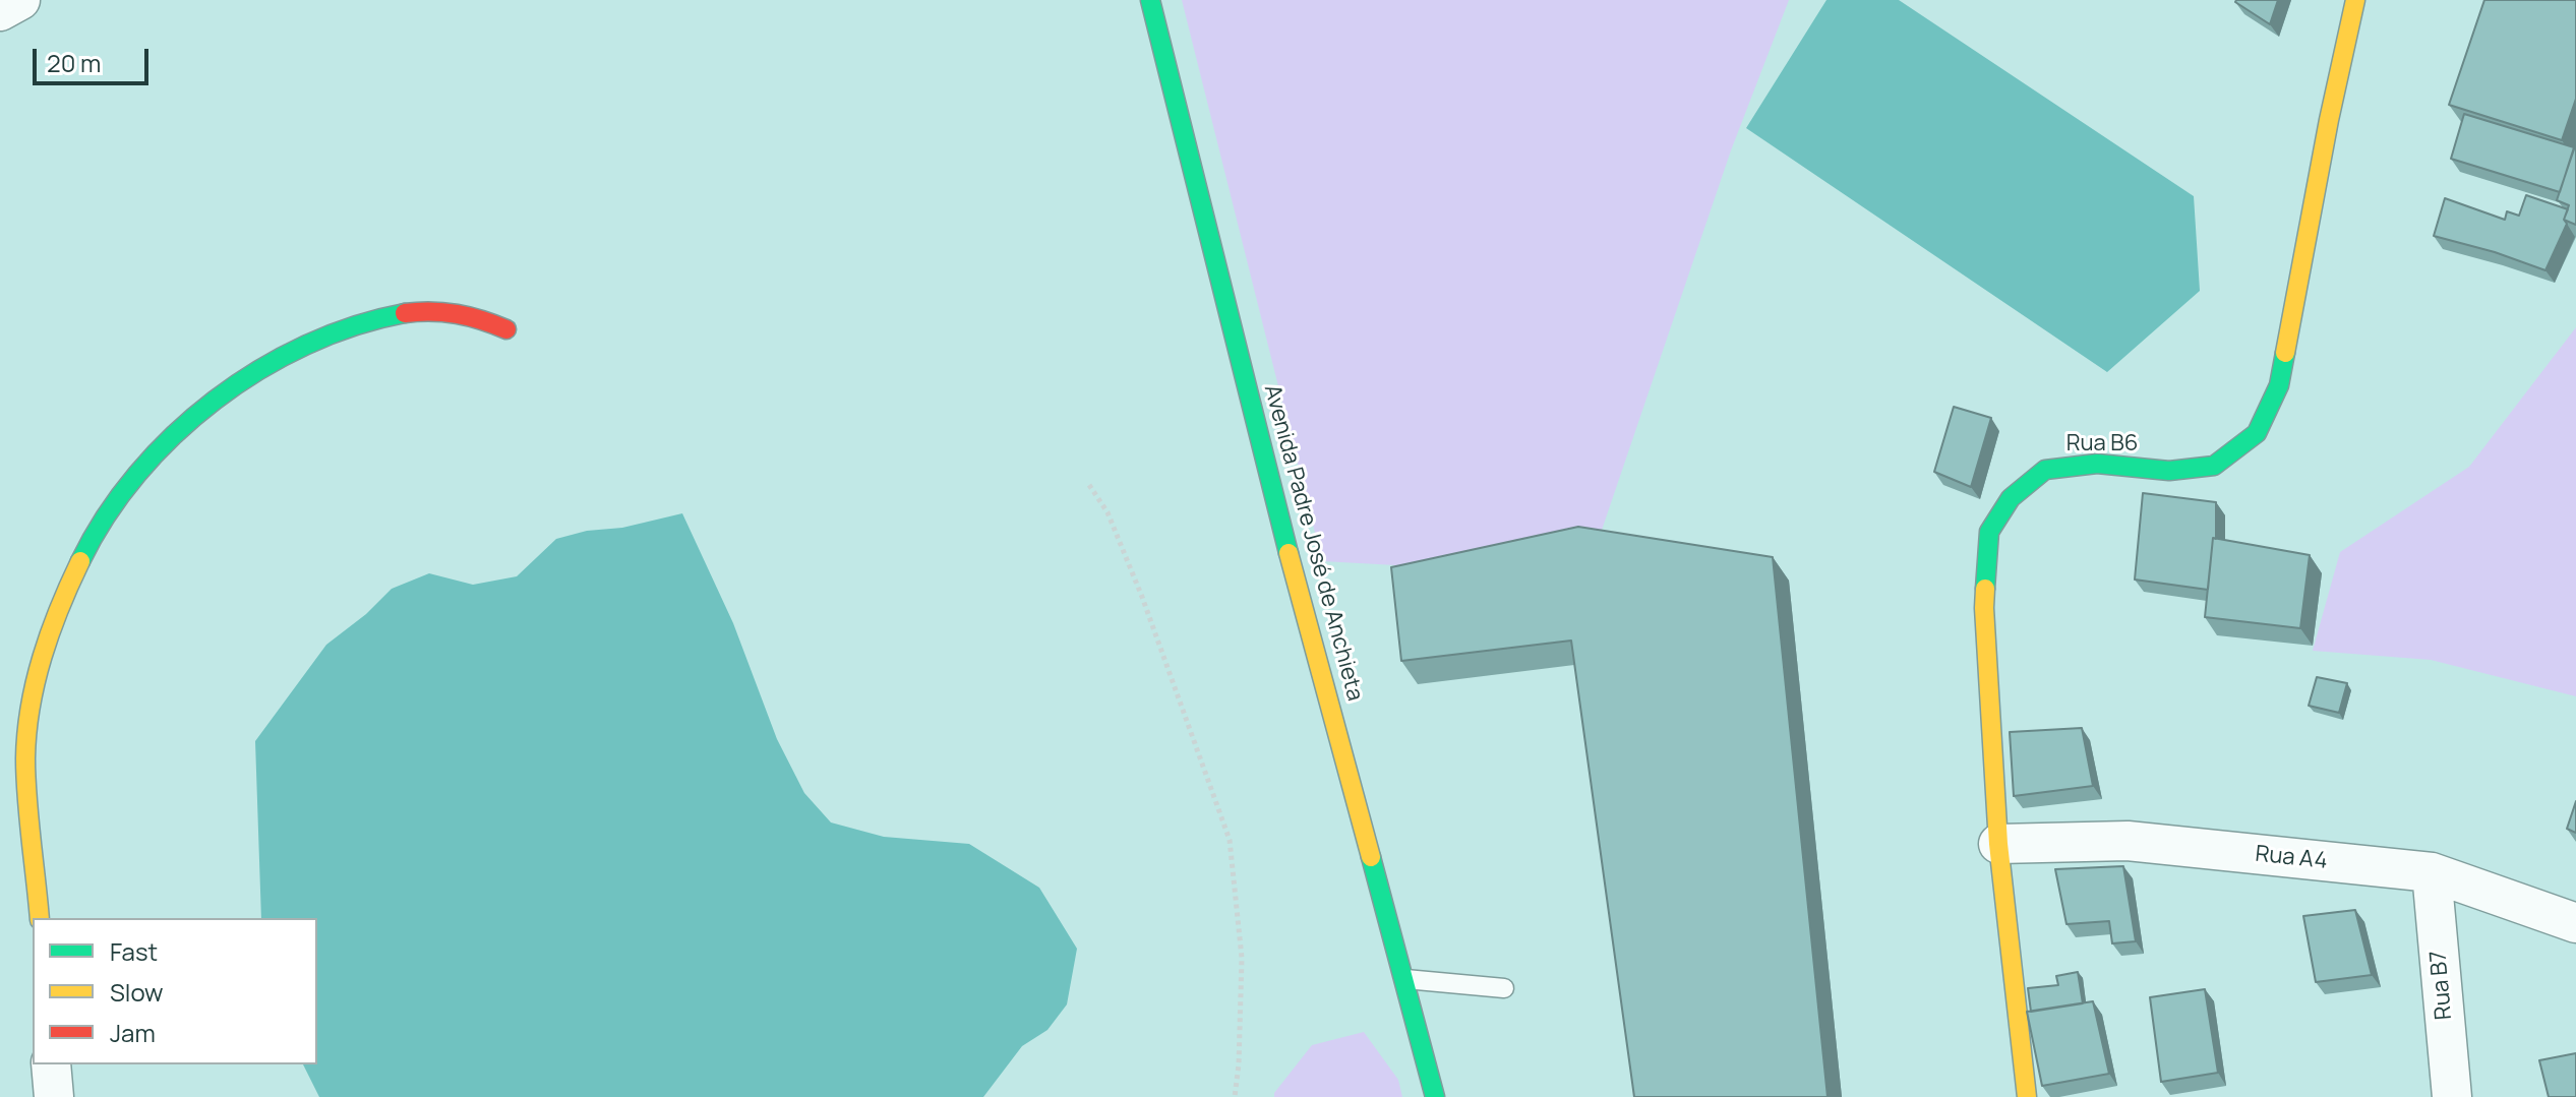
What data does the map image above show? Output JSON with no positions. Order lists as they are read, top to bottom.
{
  "streets": {
    "street": [
      "Rua B6",
      "Avenida Padre José de Anchieta",
      "Rua A4",
      "Rua B7"
    ]
  },
  "crossings": [
    ["Rua B6", "Rua A4"],
    ["Rua A4", "Rua B7"]
  ],
  "legend": ["Fast", "Slow", "Jam"],
  "scale_bar": "20 m"
}
